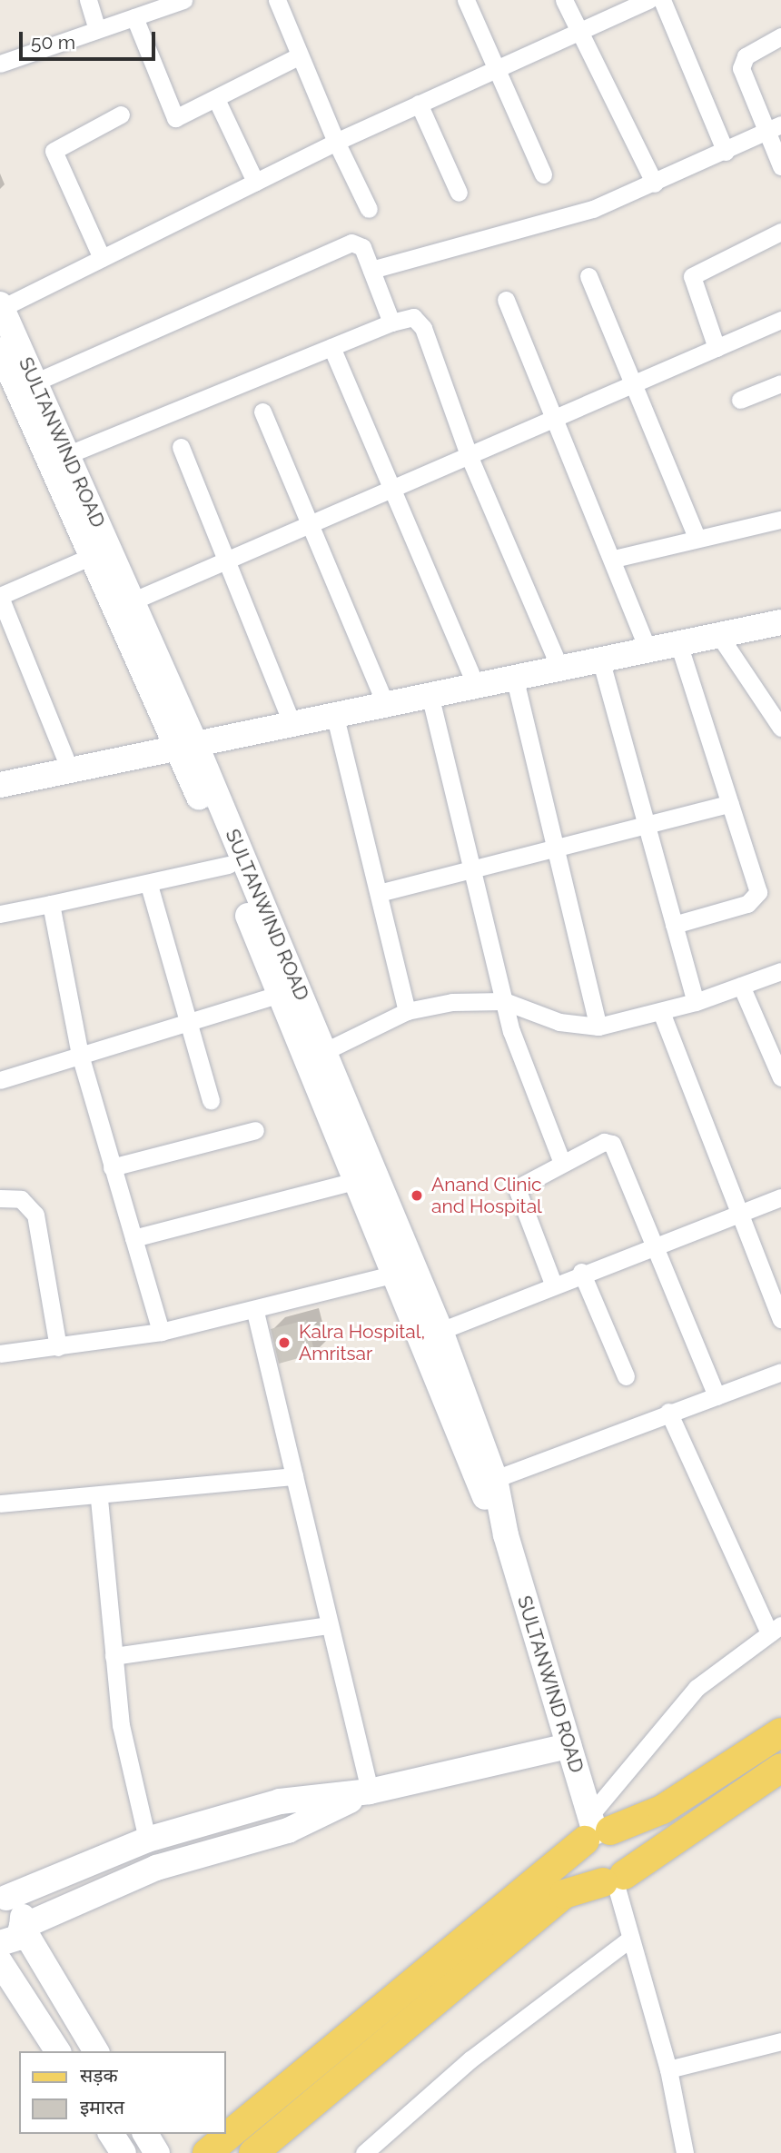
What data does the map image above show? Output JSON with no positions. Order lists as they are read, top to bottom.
{
  "streets": {
    "main road": ["SULTANWIND ROAD"]
  },
  "places": ["Anand Clinic and Hospital", "Kalra Hospital, Amritsar"],
  "legend": ["सड़क", "इमारत"],
  "scale_bar": "50 m"
}
